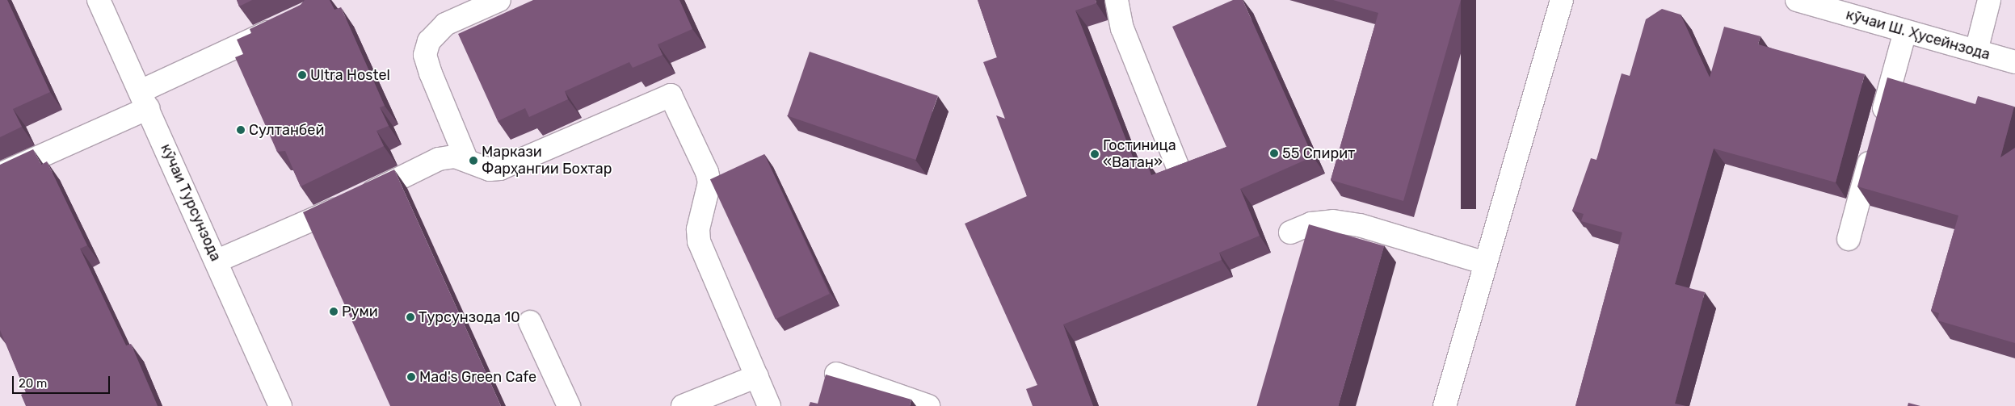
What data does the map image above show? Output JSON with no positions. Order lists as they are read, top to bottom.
{
  "streets": {
    "street": ["кӯчаи Ш. Ҳусейнзода", "кӯчаи Турсунзода"]
  },
  "places": [
    "Ultra Hostel",
    "Султанбей",
    "55 Спирит",
    "Гостиница «Ватан»",
    "Маркази Фарҳангии Бохтар",
    "Руми",
    "Турсунзода 10",
    "Mad's Green Cafe"
  ],
  "scale_bar": "20 m"
}
